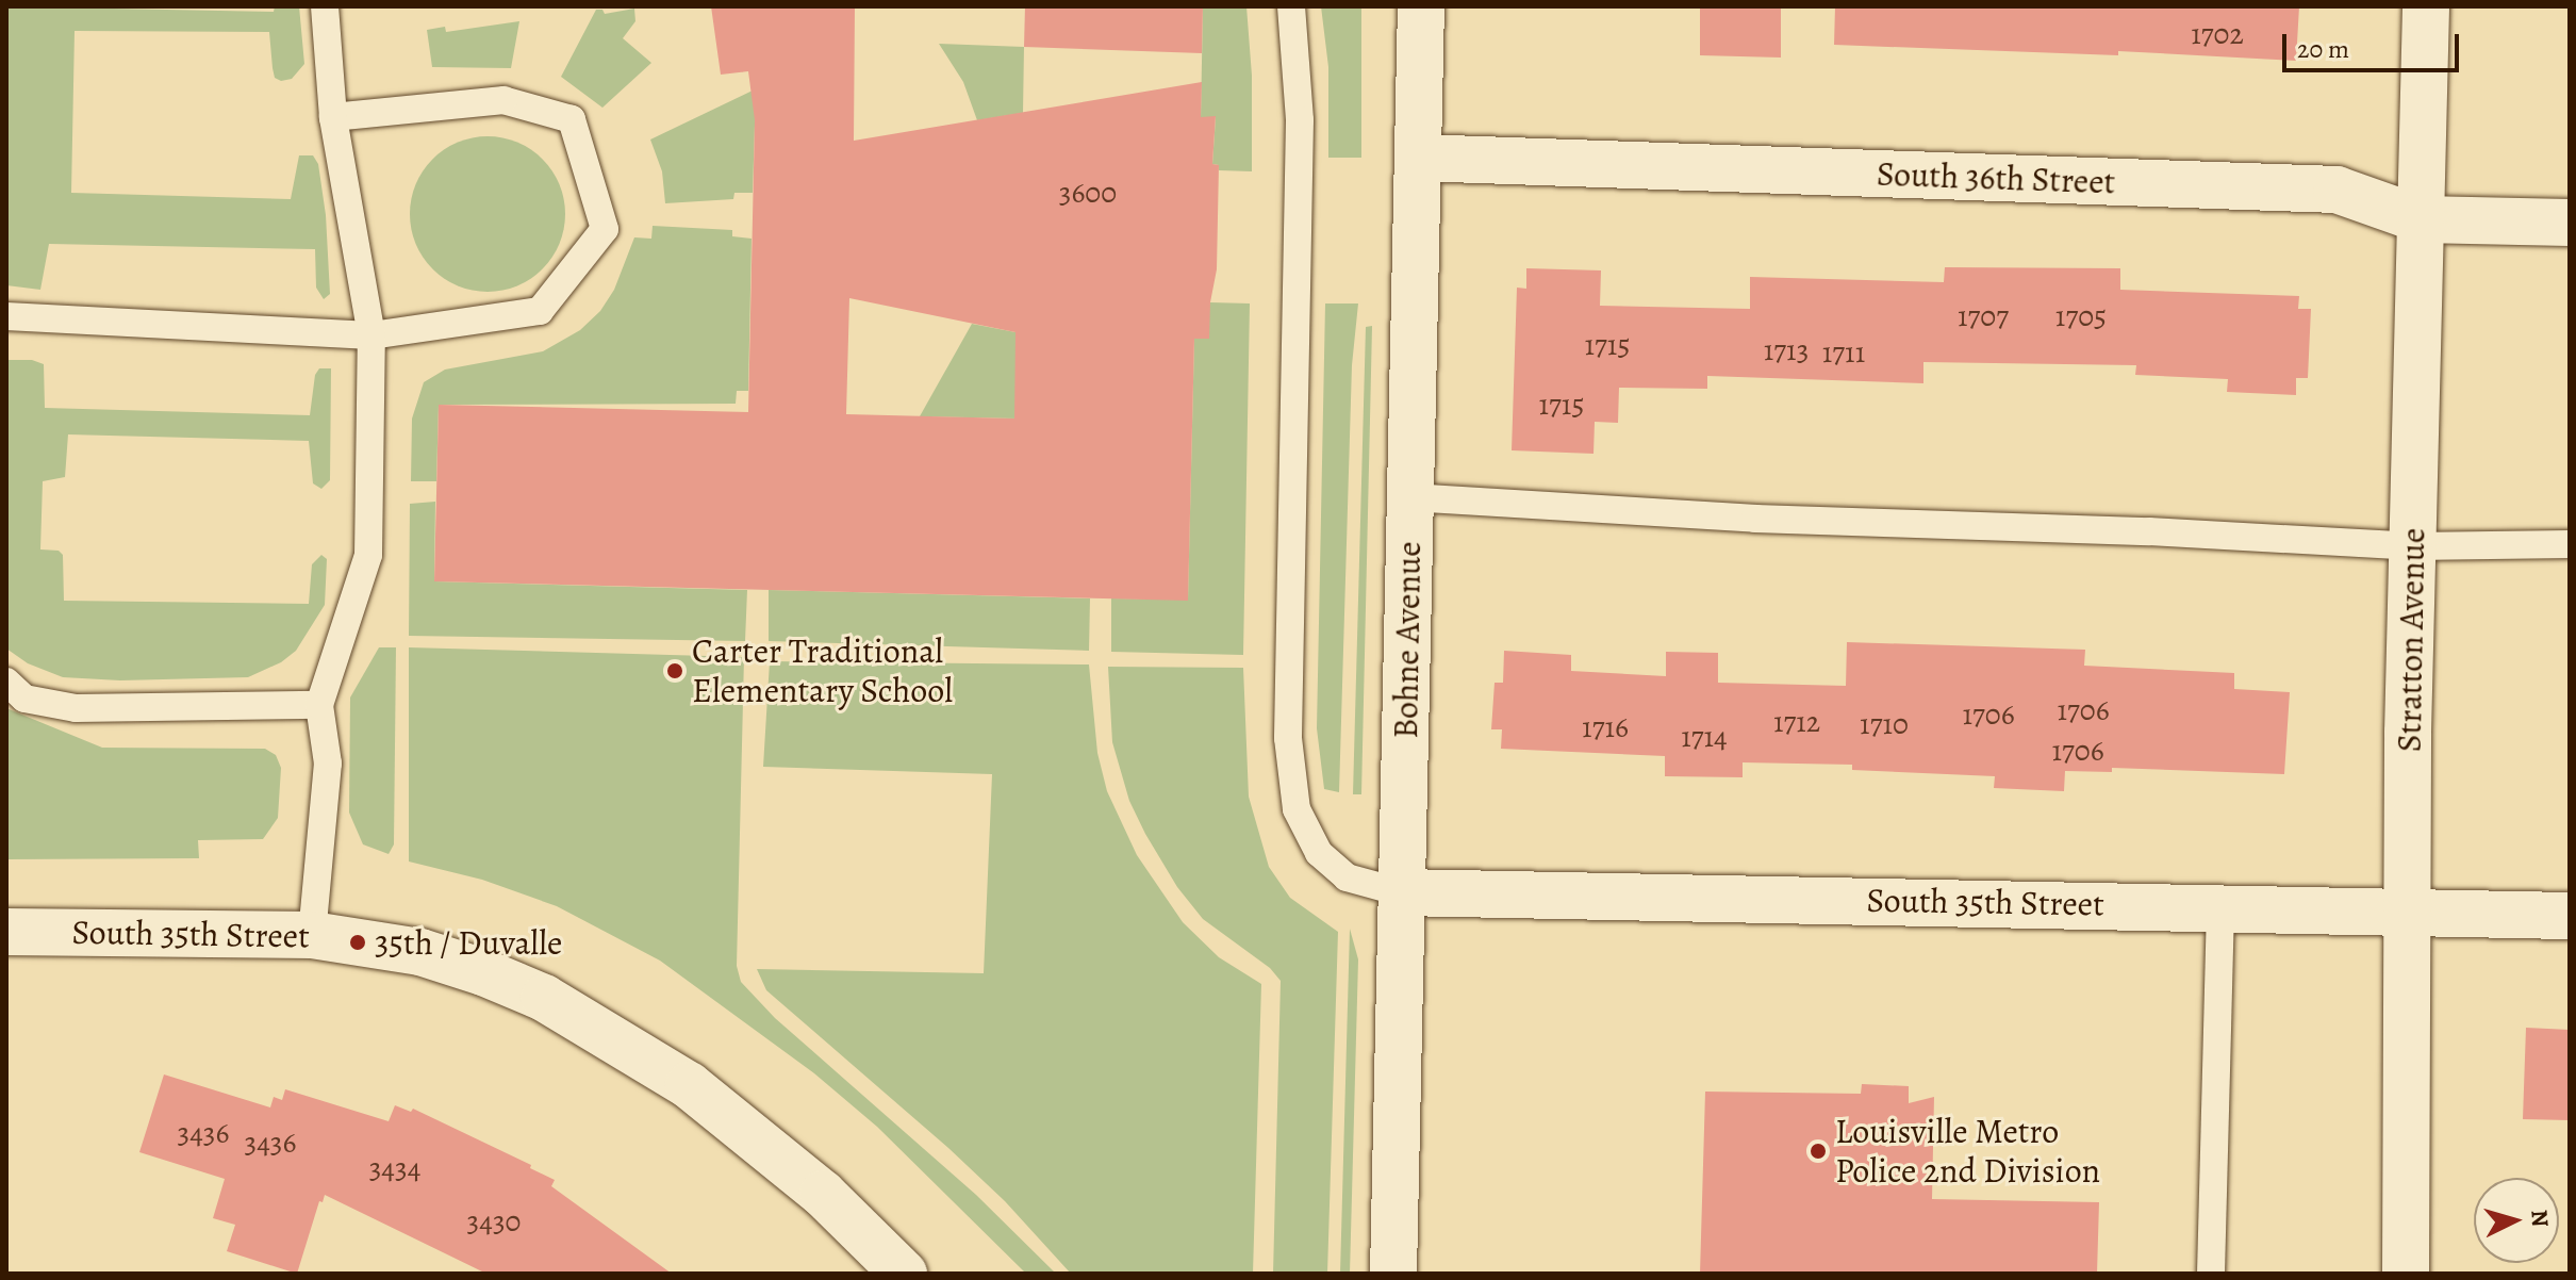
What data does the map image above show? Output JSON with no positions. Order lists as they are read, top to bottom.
{
  "streets": {
    "street": [
      "South 36th Street",
      "Bohne Avenue",
      "Stratton Avenue",
      "South 35th Street"
    ]
  },
  "crossings": [
    ["South 36th Street", "Bohne Avenue"],
    ["South 36th Street", "Stratton Avenue"],
    ["Bohne Avenue", "South 35th Street"],
    ["Stratton Avenue", "South 35th Street"]
  ],
  "places": ["Carter Traditional Elementary School", "35th / Duvalle", "Louisville Metro Police 2nd Division"],
  "house_numbers": [
    "1702",
    "3600",
    "1707",
    "1705",
    "1715",
    "1713",
    "1711",
    "1715",
    "1706",
    "1706",
    "1712",
    "1710",
    "1716",
    "1714",
    "1706",
    "3436",
    "3436",
    "3434",
    "3430"
  ],
  "scale_bar": "20 m",
  "north": "right"
}
